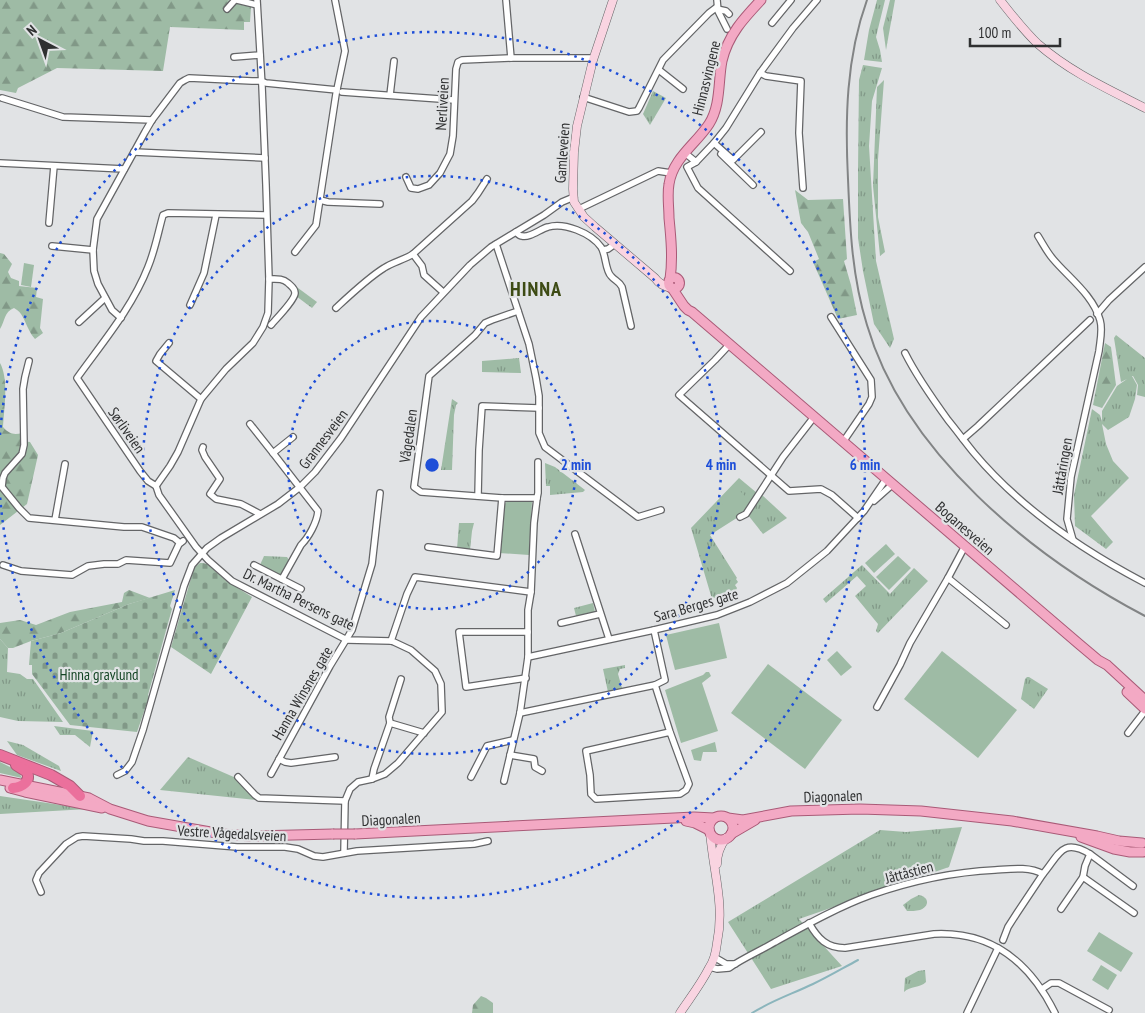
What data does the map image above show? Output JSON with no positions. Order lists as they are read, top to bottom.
{
  "streets": {
    "main road": ["Hinnasvingene", "Boganesveien", "Diagonalen"],
    "street": [
      "Nerliveien",
      "Gamleveien",
      "Sørliveien",
      "Vågedalen",
      "Grannesveien",
      "Jåttåringen",
      "Dr. Martha Persens gate",
      "Sara Berges gate",
      "Hanna Winsnes gate",
      "Vestre Vågedalsveien",
      "Jåttåstien"
    ]
  },
  "crossings": [
    ["Hinnasvingene", "Gamleveien"],
    ["Hinnasvingene", "Boganesveien"],
    ["Nerliveien", "Gamleveien"],
    ["Gamleveien", "Grannesveien"],
    ["Gamleveien", "Boganesveien"],
    ["Sørliveien", "Grannesveien"],
    ["Sørliveien", "Dr. Martha Persens gate"],
    ["Grannesveien", "Dr. Martha Persens gate"],
    ["Boganesveien", "Sara Berges gate"],
    ["Dr. Martha Persens gate", "Hanna Winsnes gate"]
  ],
  "districts": ["HINNA"],
  "parks": ["Hinna gravlund"],
  "scale_bar": "100 m",
  "north": "top left",
  "rings": ["2 min", "4 min", "6 min"]
}
